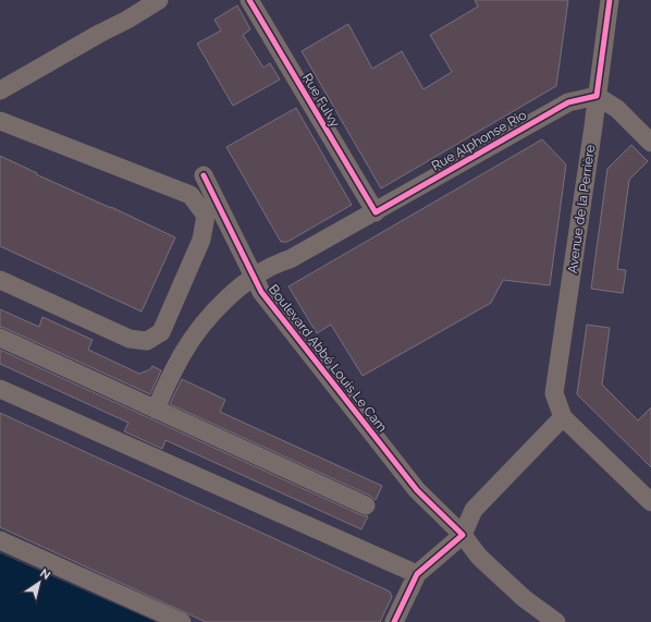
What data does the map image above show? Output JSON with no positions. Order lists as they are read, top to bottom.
{
  "streets": {
    "street": [
      "Rue Fulvy",
      "Rue Alphonse Rio",
      "Avenue de la Perrière",
      "Boulevard Abbé Louis Le Cam"
    ]
  },
  "crossings": [
    ["Rue Fulvy", "Rue Alphonse Rio"],
    ["Rue Alphonse Rio", "Avenue de la Perrière"]
  ],
  "north": "top right"
}
